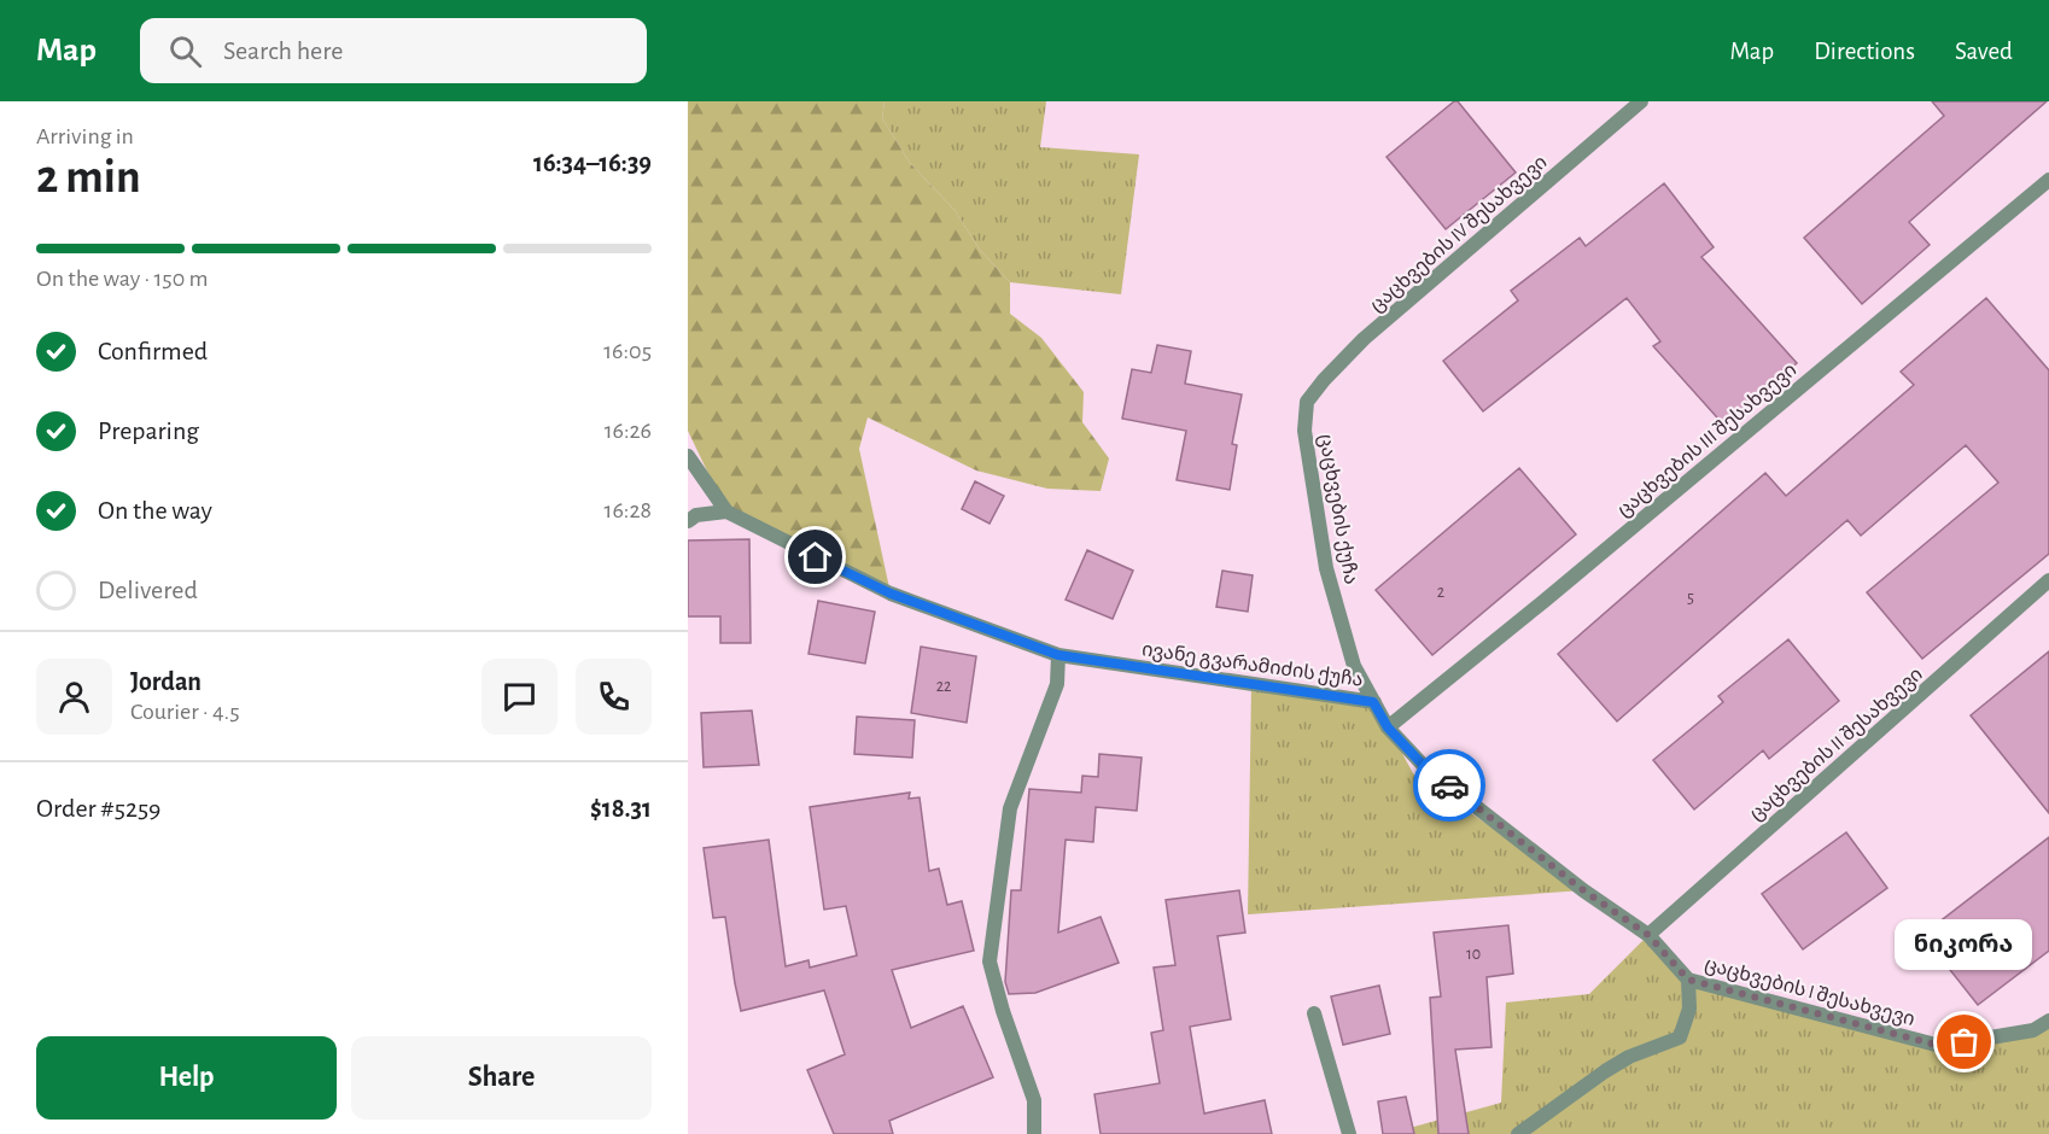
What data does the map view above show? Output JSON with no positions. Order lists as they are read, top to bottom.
{
  "streets": {
    "street": [
      "ცაცხვების IV შესახვევი",
      "ცაცხვების III შესახვევი",
      "ცაცხვების ქუჩა",
      "ივანე გვარამიძის ქუჩა",
      "ცაცხვების II შესახვევი",
      "ცაცხვების I შესახვევი"
    ]
  },
  "crossings": [
    ["ცაცხვების IV შესახვევი", "ცაცხვების ქუჩა"],
    ["ცაცხვების III შესახვევი", "ივანე გვარამიძის ქუჩა"],
    ["ცაცხვების ქუჩა", "ივანე გვარამიძის ქუჩა"],
    ["ივანე გვარამიძის ქუჩა", "ცაცხვების II შესახვევი"],
    ["ივანე გვარამიძის ქუჩა", "ცაცხვების I შესახვევი"]
  ],
  "places": ["ნიკორა"],
  "house_numbers": [
    "2",
    "5",
    "22",
    "10"
  ],
  "page": {
    "header": "Map",
    "search": "Search here",
    "nav": ["Map", "Directions", "Saved"],
    "heading": ["2 min", "Arriving in", "16:34–16:39"],
    "panel": [
      "Jordan",
      "Courier · 4.5",
      "Order #5259",
      "$18.31"
    ],
    "bar": "On the way · 150 m",
    "list": [
      ["Confirmed", "16:05"],
      ["Preparing", "16:26"],
      ["On the way", "16:28"],
      "Delivered"
    ],
    "bubble": "ნიკორა",
    "buttons": ["Help", "Share"]
  }
}
